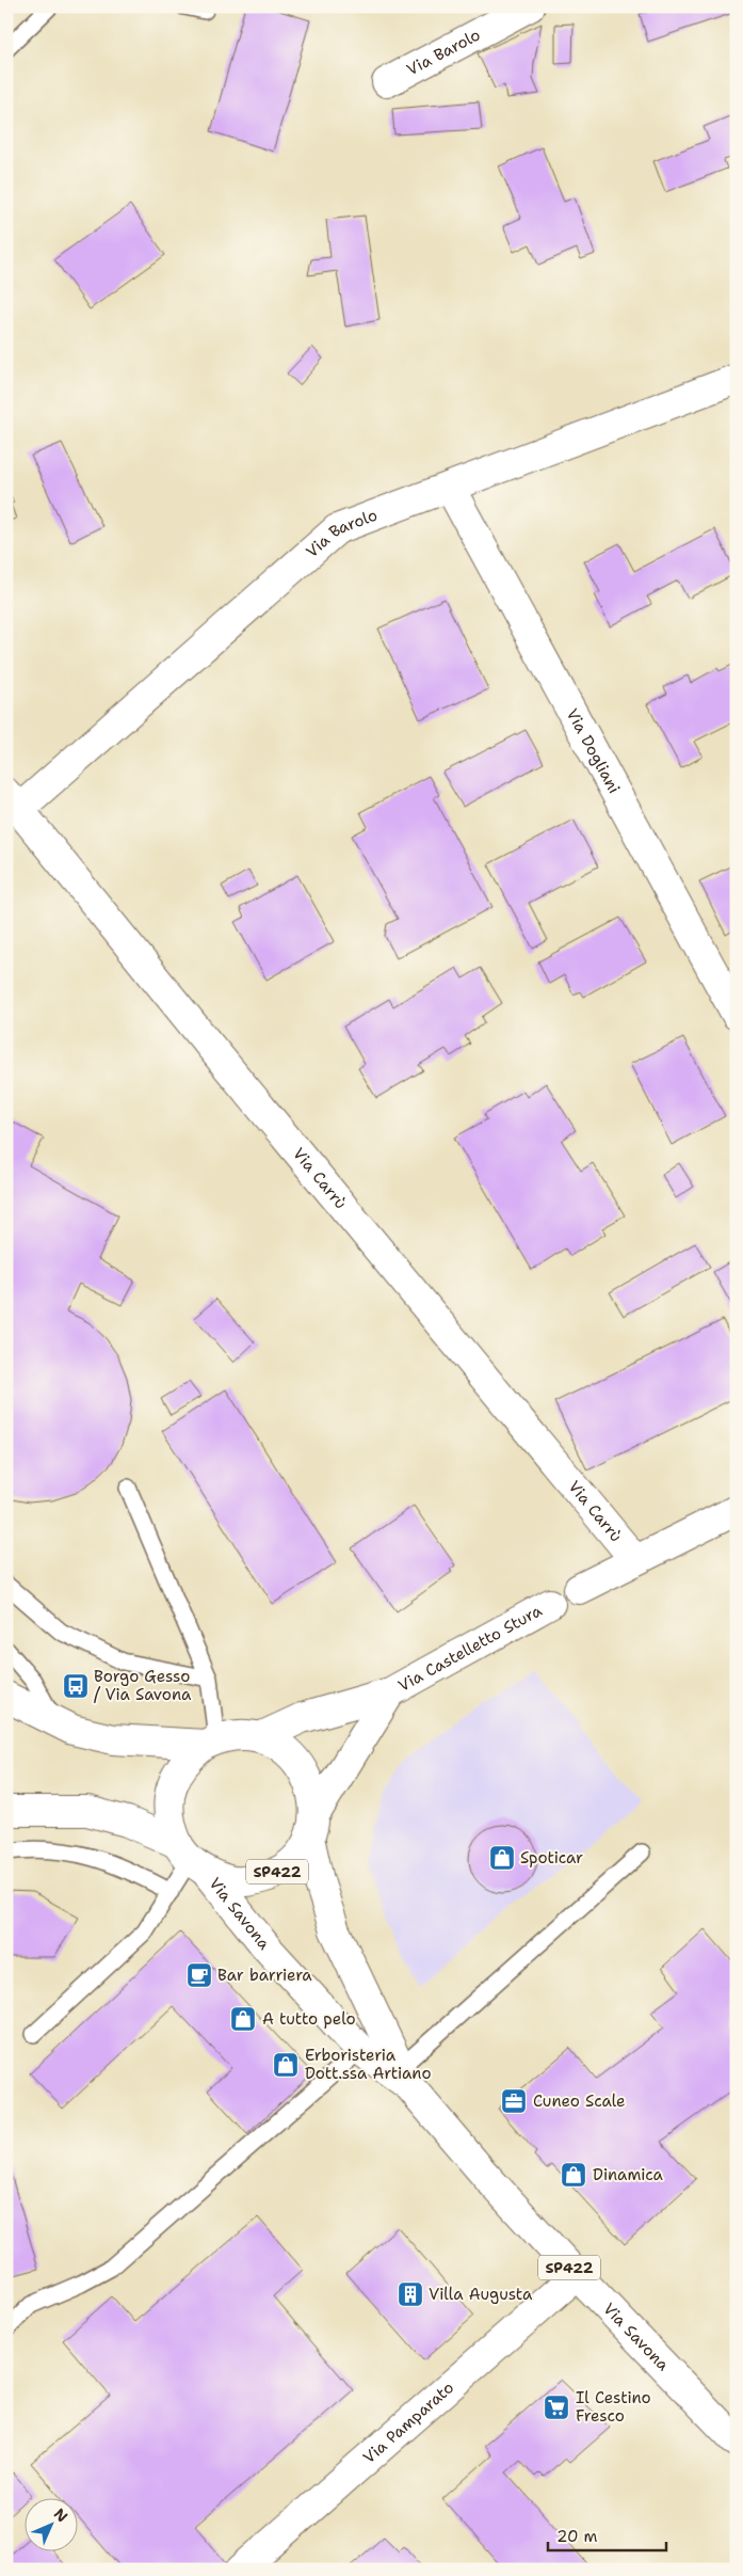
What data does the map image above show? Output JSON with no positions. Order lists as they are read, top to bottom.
{
  "streets": {
    "street": [
      "Via Barolo",
      "Via Dogliani",
      "Via Carrù",
      "Via Castelletto Stura",
      "SP422",
      "Via Savona",
      "Via Pamparato"
    ]
  },
  "crossings": [
    ["Via Barolo", "Via Dogliani"],
    ["Via Barolo", "Via Carrù"],
    ["Via Castelletto Stura", "SP422"],
    ["Via Castelletto Stura", "Via Savona"],
    ["SP422", "Via Savona"],
    ["Via Savona", "Via Pamparato"]
  ],
  "places": {
    "bus stop": ["Borgo Gesso / Via Savona"],
    "shop": [
      "Spoticar",
      "A tutto pelo",
      "Erboristeria Dott.ssa Artiano",
      "Dinamica"
    ],
    "cafe": ["Bar barriera"],
    "office": ["Cuneo Scale"],
    "building": ["Villa Augusta"],
    "supermarket": ["Il Cestino Fresco"]
  },
  "scale_bar": "20 m",
  "north": "top right"
}
